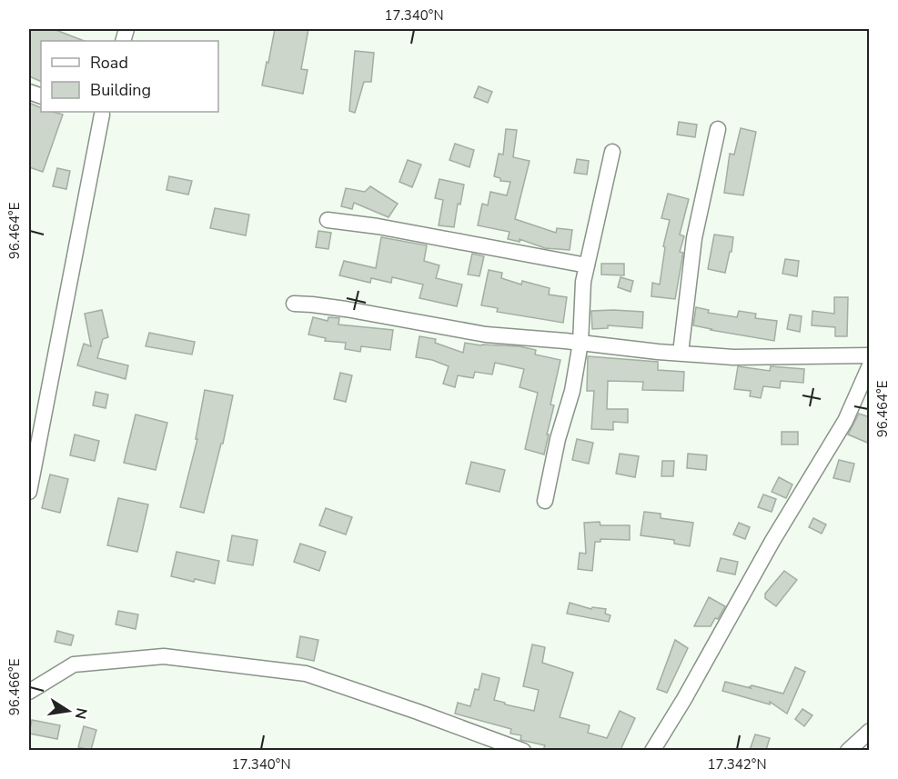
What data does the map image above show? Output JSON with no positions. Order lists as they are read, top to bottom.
{
  "legend": ["Road", "Building"],
  "north": "right",
  "coordinates": [
    "17.340°N",
    "96.464°E",
    "96.466°E",
    "17.342°N"
  ]
}
